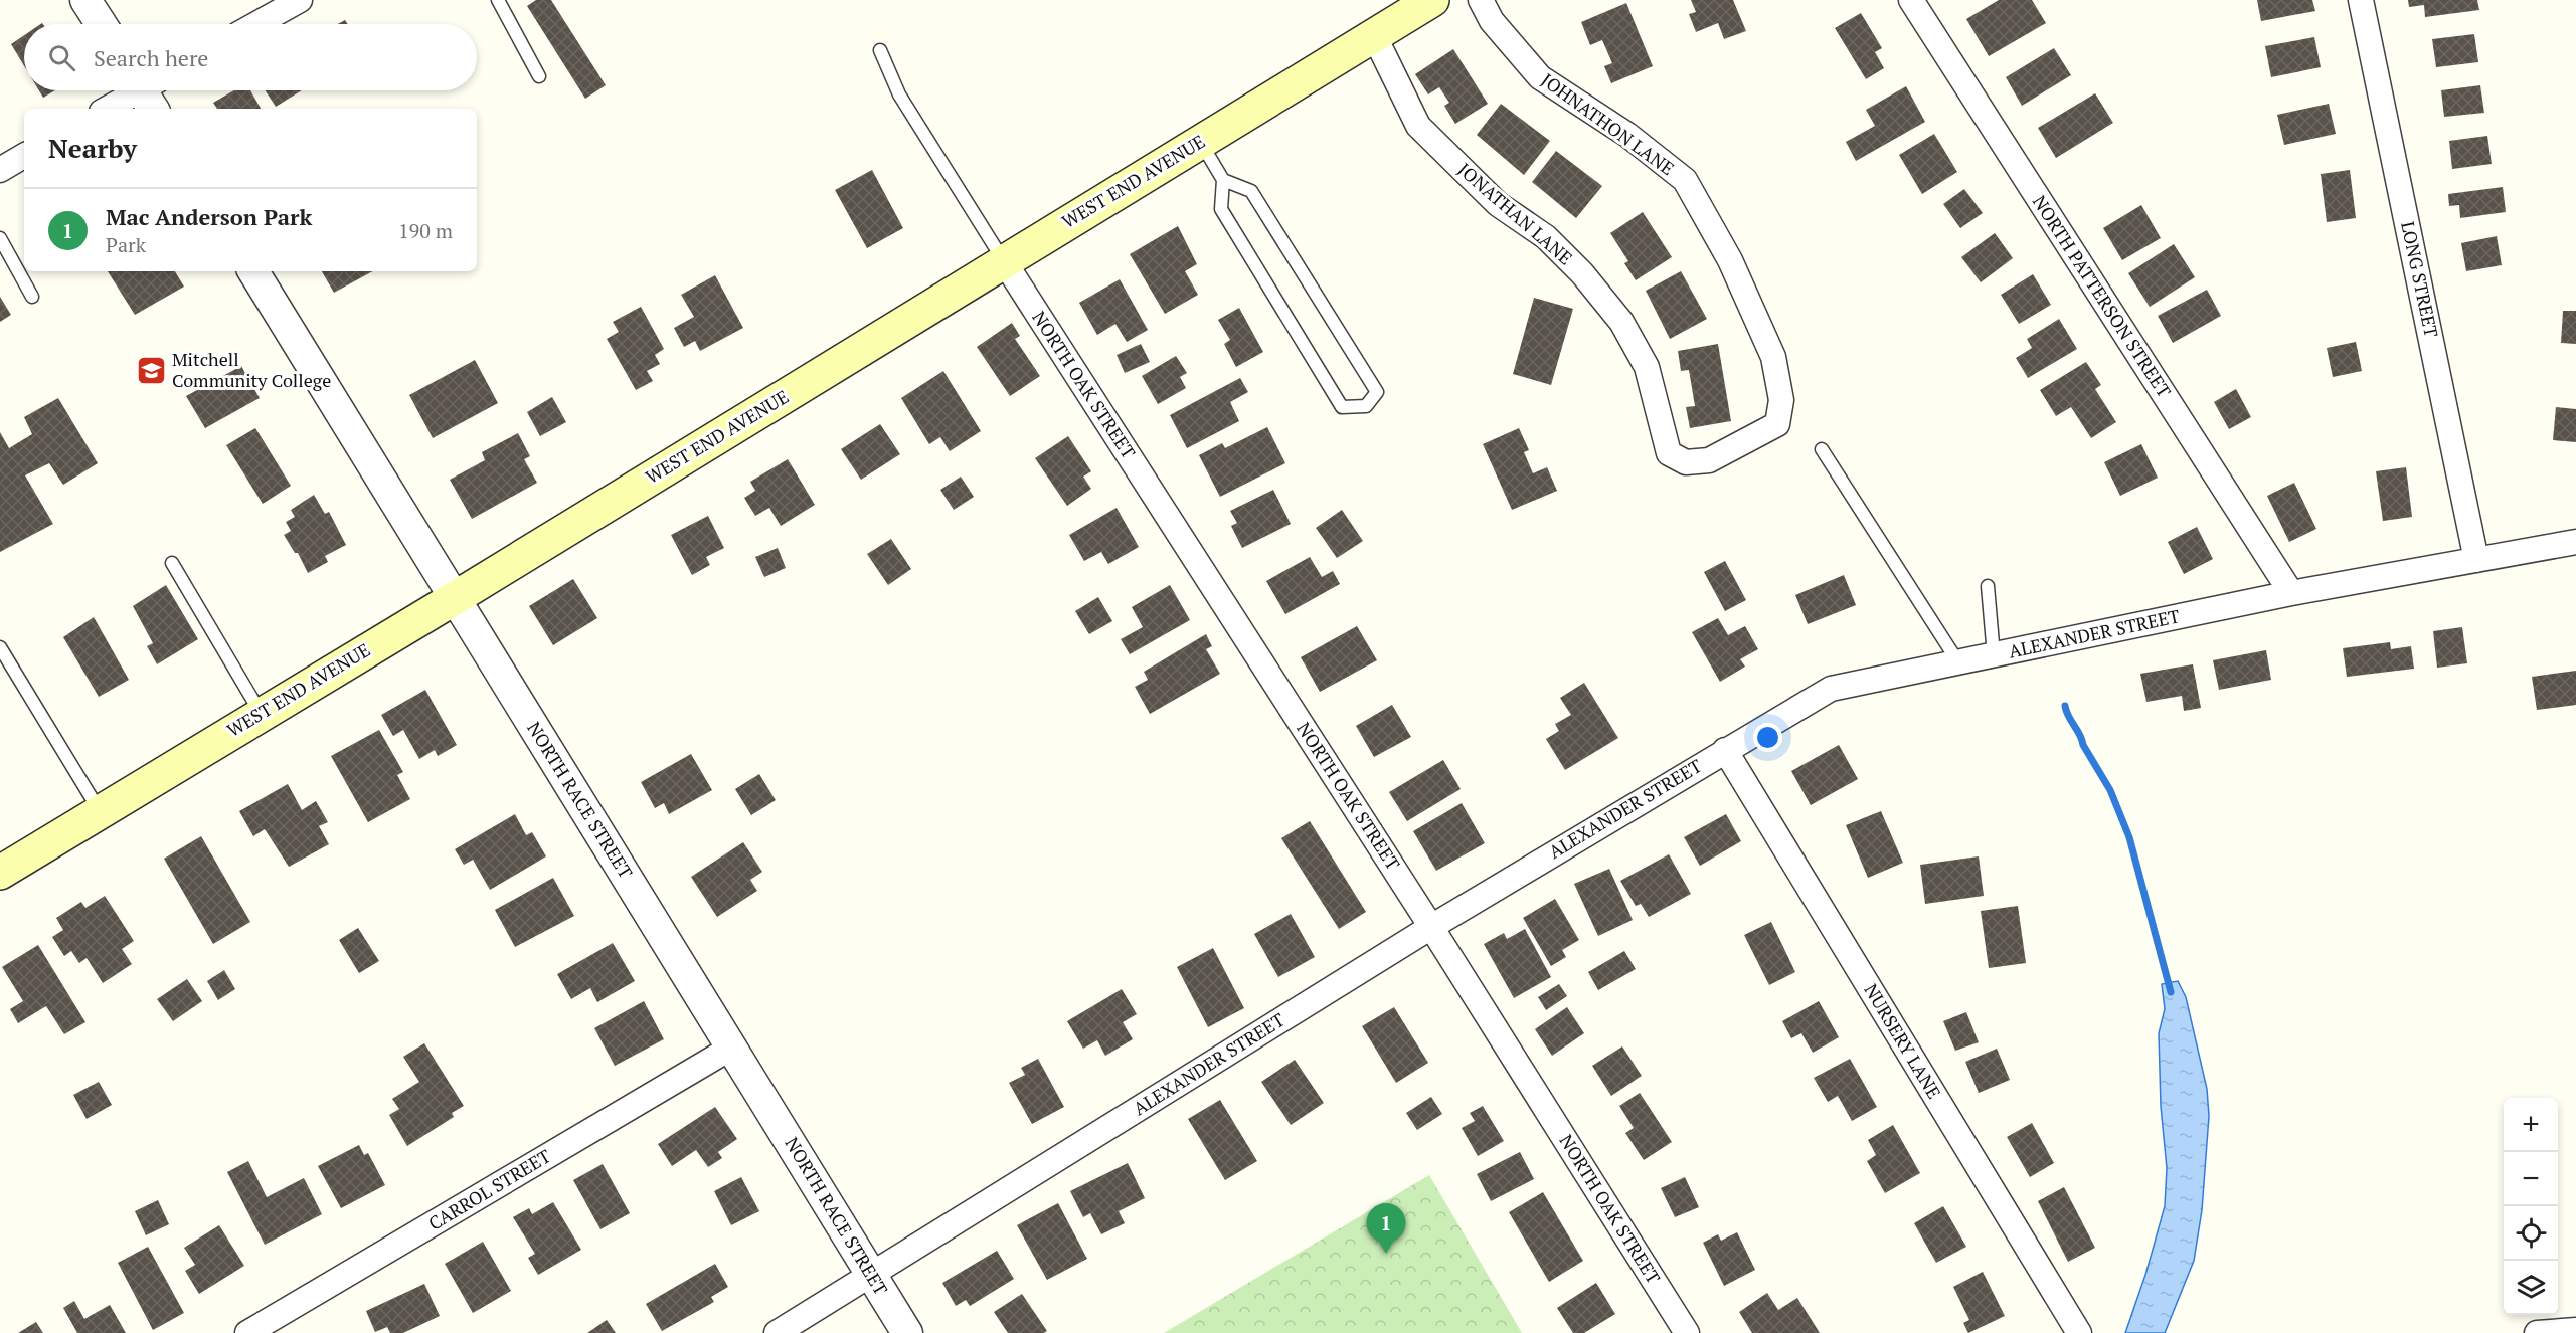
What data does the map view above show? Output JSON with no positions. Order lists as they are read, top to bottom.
{
  "streets": {
    "main road": ["WEST END AVENUE"],
    "street": [
      "JOHNATHON LANE",
      "JONATHAN LANE",
      "LONG STREET",
      "NORTH PATTERSON STREET",
      "NORTH OAK STREET",
      "ALEXANDER STREET",
      "NORTH RACE STREET",
      "NURSERY LANE",
      "CARROL STREET"
    ]
  },
  "crossings": [
    ["JOHNATHON LANE", "JONATHAN LANE"],
    ["WEST END AVENUE", "JONATHAN LANE"],
    ["WEST END AVENUE", "NORTH OAK STREET"],
    ["WEST END AVENUE", "NORTH RACE STREET"],
    ["LONG STREET", "ALEXANDER STREET"],
    ["NORTH PATTERSON STREET", "ALEXANDER STREET"],
    ["NORTH OAK STREET", "ALEXANDER STREET"],
    ["ALEXANDER STREET", "NORTH RACE STREET"],
    ["ALEXANDER STREET", "NURSERY LANE"],
    ["NORTH RACE STREET", "CARROL STREET"]
  ],
  "places": {
    "school or university": ["Mitchell Community College"]
  },
  "page": {
    "search": "Search here",
    "heading": "Nearby",
    "list": [
      {
        "mark": "1",
        "name": "Mac Anderson Park",
        "note": "Park",
        "value": "190 m"
      }
    ],
    "map_buttons": ["+", "−"],
    "pins": "1"
  }
}
